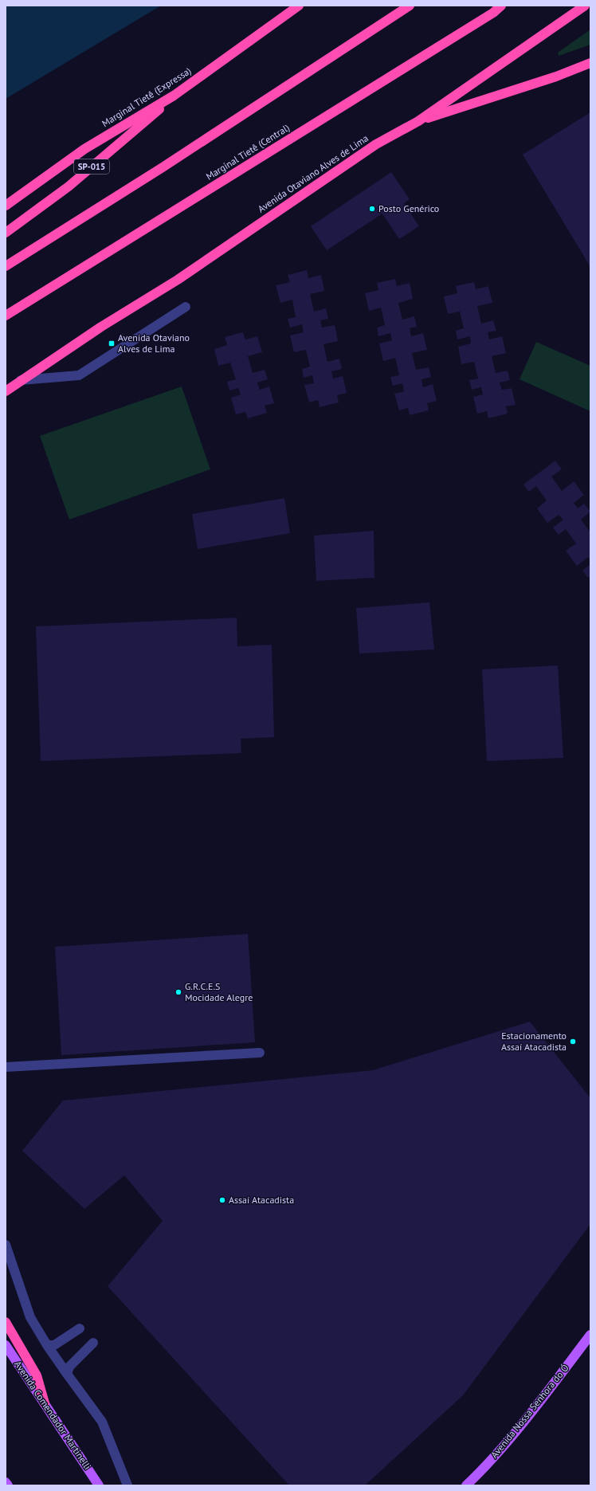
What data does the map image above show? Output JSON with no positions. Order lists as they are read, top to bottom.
{
  "streets": {
    "highway": [
      "Marginal Tietê (Expressa)",
      "Marginal Tietê (Central)",
      "SP-015",
      "Avenida Otaviano Alves de Lima"
    ],
    "main road": ["Avenida Nossa Senhora do Ó", "Avenida Comendador Martinelli"]
  },
  "crossings": [
    ["Marginal Tietê (Expressa)", "SP-015"]
  ],
  "places": {
    "other": [
      "Posto Genérico",
      "G.R.C.E.S Mocidade Alegre",
      "Estacionamento Assaí Atacadista",
      "Assaí Atacadista"
    ],
    "transit": ["Avenida Otaviano Alves de Lima"]
  }
}
